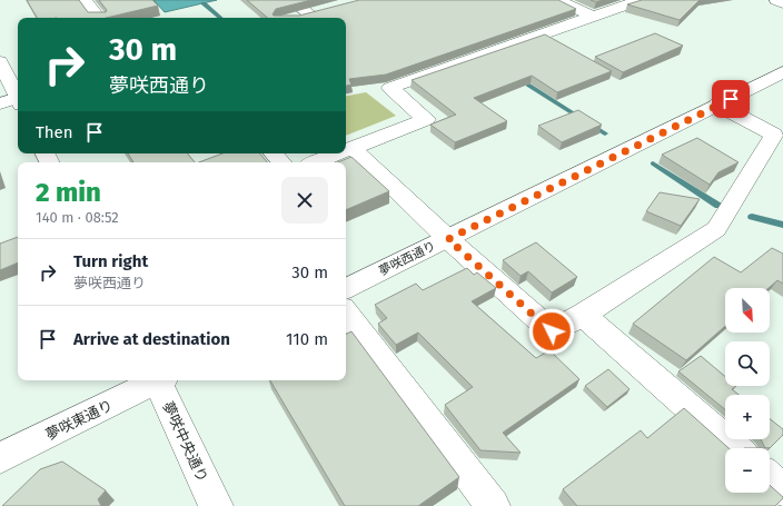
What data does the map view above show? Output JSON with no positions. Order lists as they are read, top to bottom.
{
  "streets": {
    "street": ["夢咲西通り", "夢咲東通り", "夢咲中央通り"]
  },
  "north": "bottom right",
  "page": {
    "turn": ["30 m", "夢咲西通り"],
    "then": "Then",
    "heading": ["2 min", "140 m · 08:52"],
    "list": [
      {
        "name": "Turn right",
        "note": "夢咲西通り",
        "value": "30 m"
      },
      {
        "name": "Arrive at destination",
        "value": "110 m"
      }
    ],
    "map_buttons": ["+", "−"]
  }
}
